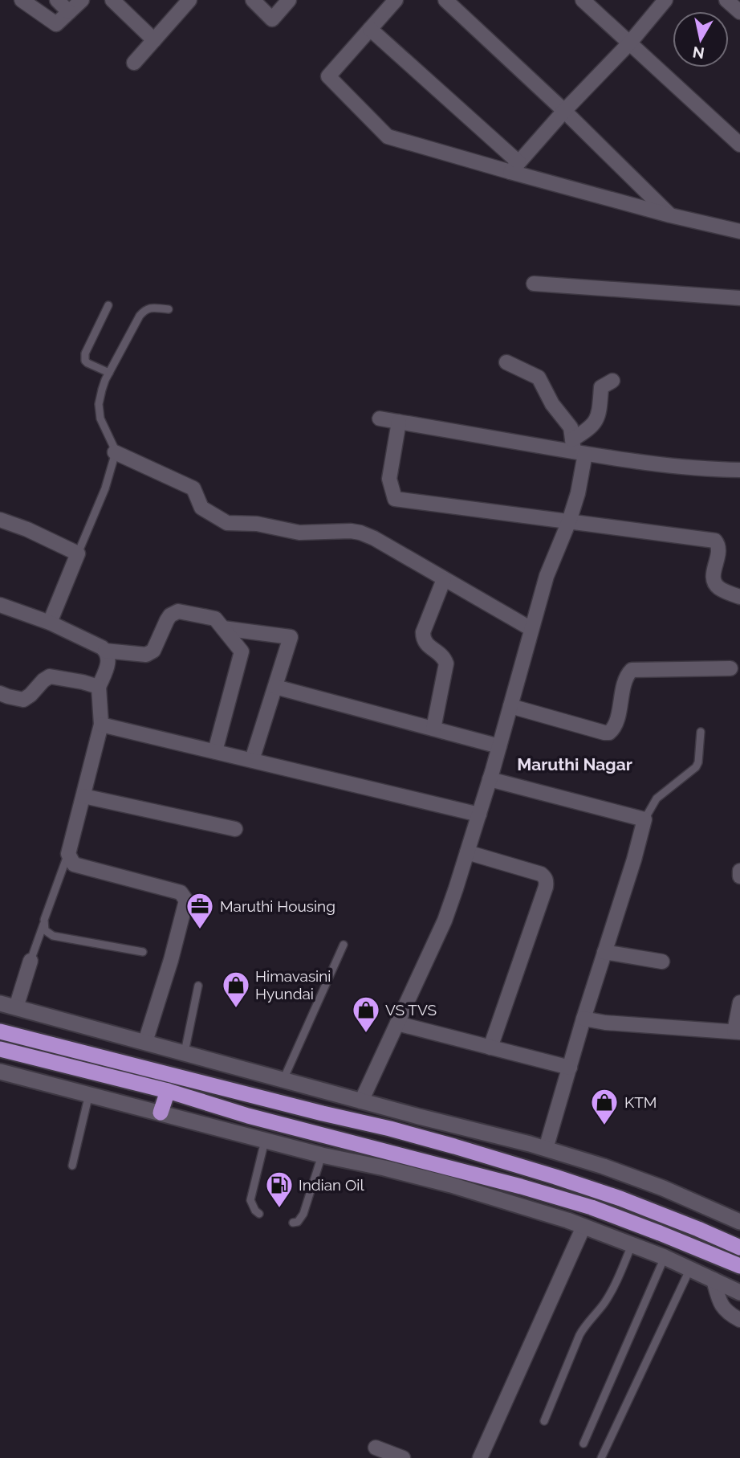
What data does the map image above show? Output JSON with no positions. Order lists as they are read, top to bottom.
{
  "districts": ["Maruthi Nagar"],
  "places": {
    "office": ["Maruthi Housing"],
    "shop": ["Himavasini Hyundai", "VS TVS", "KTM"],
    "fuel station": ["Indian Oil"]
  },
  "north": "bottom"
}
